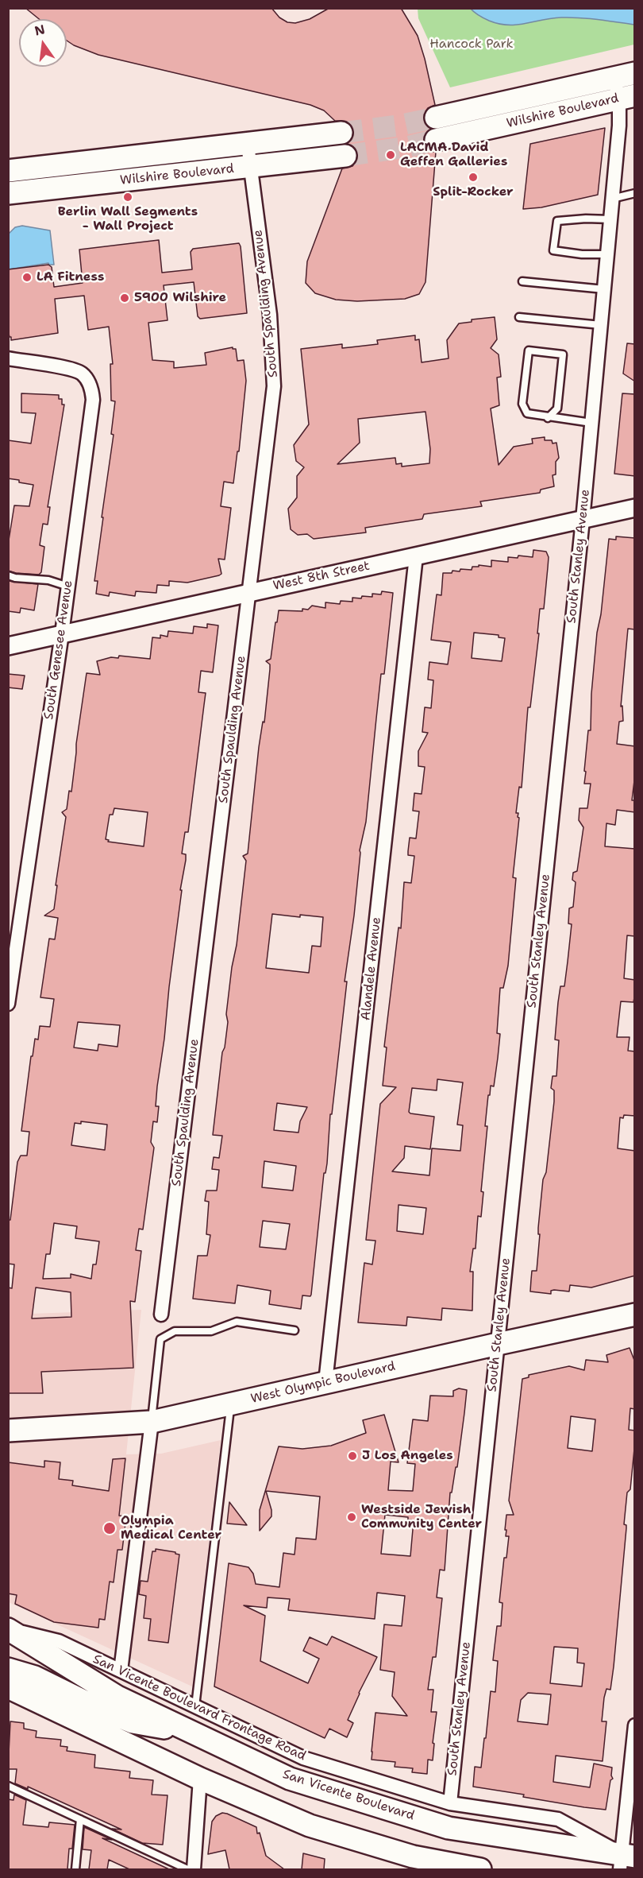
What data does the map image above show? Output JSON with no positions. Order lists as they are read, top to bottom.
{
  "streets": {
    "main road": ["Wilshire Boulevard", "West Olympic Boulevard", "San Vicente Boulevard"],
    "street": [
      "South Spaulding Avenue",
      "South Stanley Avenue",
      "West 8th Street",
      "South Genesee Avenue",
      "Alandele Avenue",
      "San Vicente Boulevard Frontage Road"
    ]
  },
  "crossings": [
    ["Wilshire Boulevard", "South Spaulding Avenue"],
    ["Wilshire Boulevard", "South Stanley Avenue"],
    ["South Spaulding Avenue", "West 8th Street"],
    ["South Stanley Avenue", "West 8th Street"],
    ["South Stanley Avenue", "West Olympic Boulevard"],
    ["South Stanley Avenue", "San Vicente Boulevard Frontage Road"],
    ["West 8th Street", "South Genesee Avenue"],
    ["West 8th Street", "Alandele Avenue"],
    ["Alandele Avenue", "West Olympic Boulevard"],
    ["San Vicente Boulevard Frontage Road", "San Vicente Boulevard"]
  ],
  "parks": ["Hancock Park"],
  "places": [
    "LACMA David Geffen Galleries",
    "Split-Rocker",
    "Berlin Wall Segments - Wall Project",
    "LA Fitness",
    "5900 Wilshire",
    "J Los Angeles",
    "Westside Jewish Community Center",
    "Olympia Medical Center"
  ],
  "north": "top"
}
